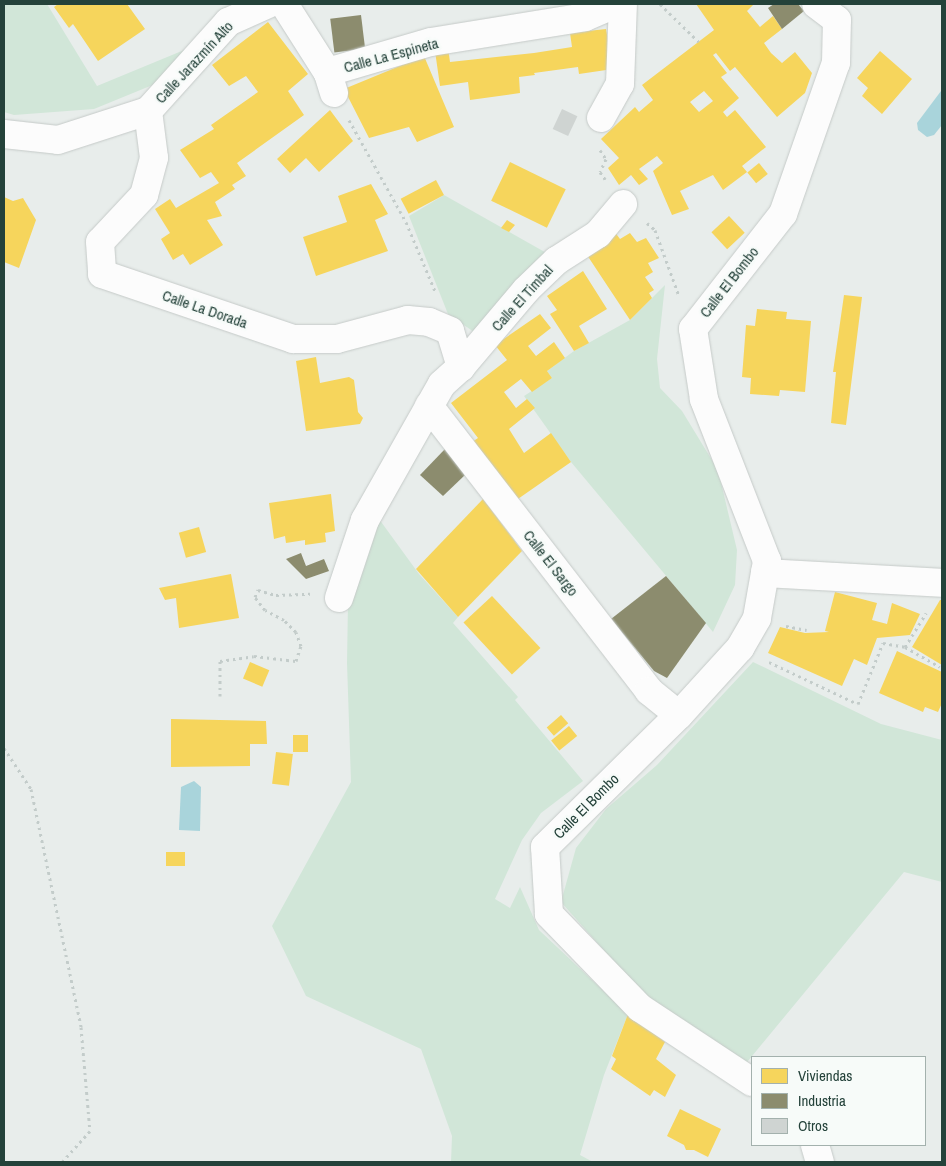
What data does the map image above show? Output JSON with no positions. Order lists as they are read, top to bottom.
{
  "streets": {
    "street": [
      "Calle La Espineta",
      "Calle Jarazmín Alto",
      "Calle El Bombo",
      "Calle El Timbal",
      "Calle La Dorada",
      "Calle El Sargo"
    ]
  },
  "crossings": [
    ["Calle La Espineta", "Calle La Dorada"],
    ["Calle Jarazmín Alto", "Calle La Dorada"],
    ["Calle El Bombo", "Calle El Sargo"],
    ["Calle El Timbal", "Calle El Sargo"]
  ],
  "legend": ["Viviendas", "Industria", "Otros"]
}
